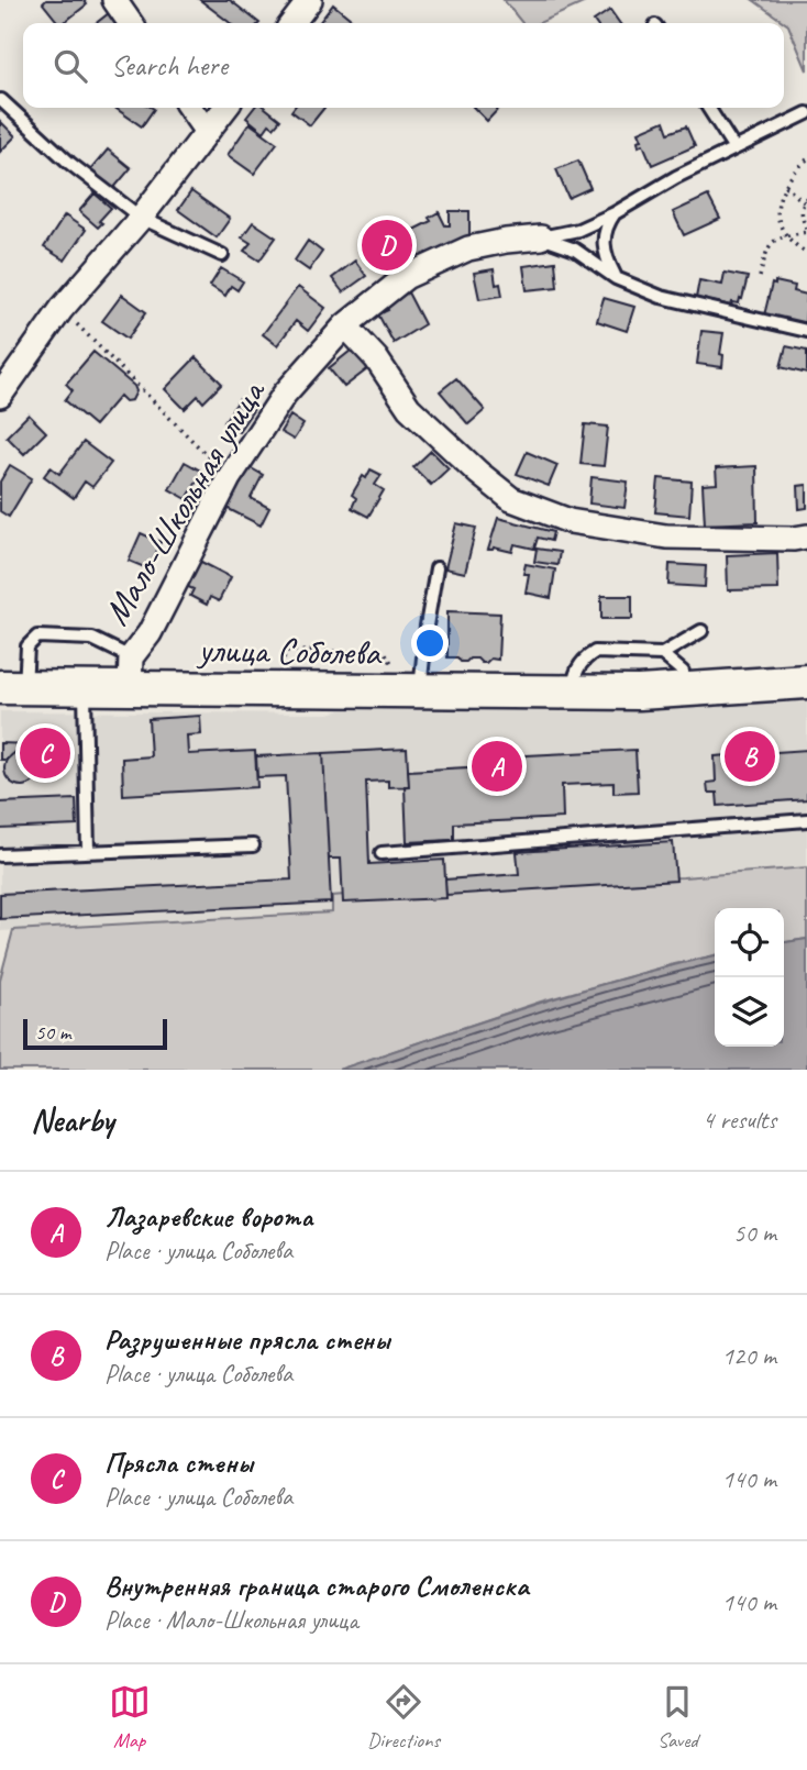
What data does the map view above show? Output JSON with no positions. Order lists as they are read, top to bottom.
{
  "streets": {
    "main road": ["улица Соболева"],
    "street": ["Мало-Школьная улица"]
  },
  "crossings": [
    ["Мало-Школьная улица", "улица Соболева"]
  ],
  "scale_bar": "50 m",
  "page": {
    "search": "Search here",
    "pins": [
      "D",
      "C",
      "B",
      "A"
    ],
    "scale": "50 m",
    "heading": ["Nearby", "4 results"],
    "list": [
      {
        "mark": "A",
        "name": "Лазаревские ворота",
        "note": "Place · улица Соболева",
        "value": "50 m"
      },
      {
        "mark": "B",
        "name": "Разрушенные прясла стены",
        "note": "Place · улица Соболева",
        "value": "120 m"
      },
      {
        "mark": "C",
        "name": "Прясла стены",
        "note": "Place · улица Соболева",
        "value": "140 m"
      },
      {
        "mark": "D",
        "name": "Внутренняя граница старого Смоленска",
        "note": "Place · Мало-Школьная улица",
        "value": "140 m"
      }
    ],
    "nav": ["Map", "Directions", "Saved"]
  }
}
